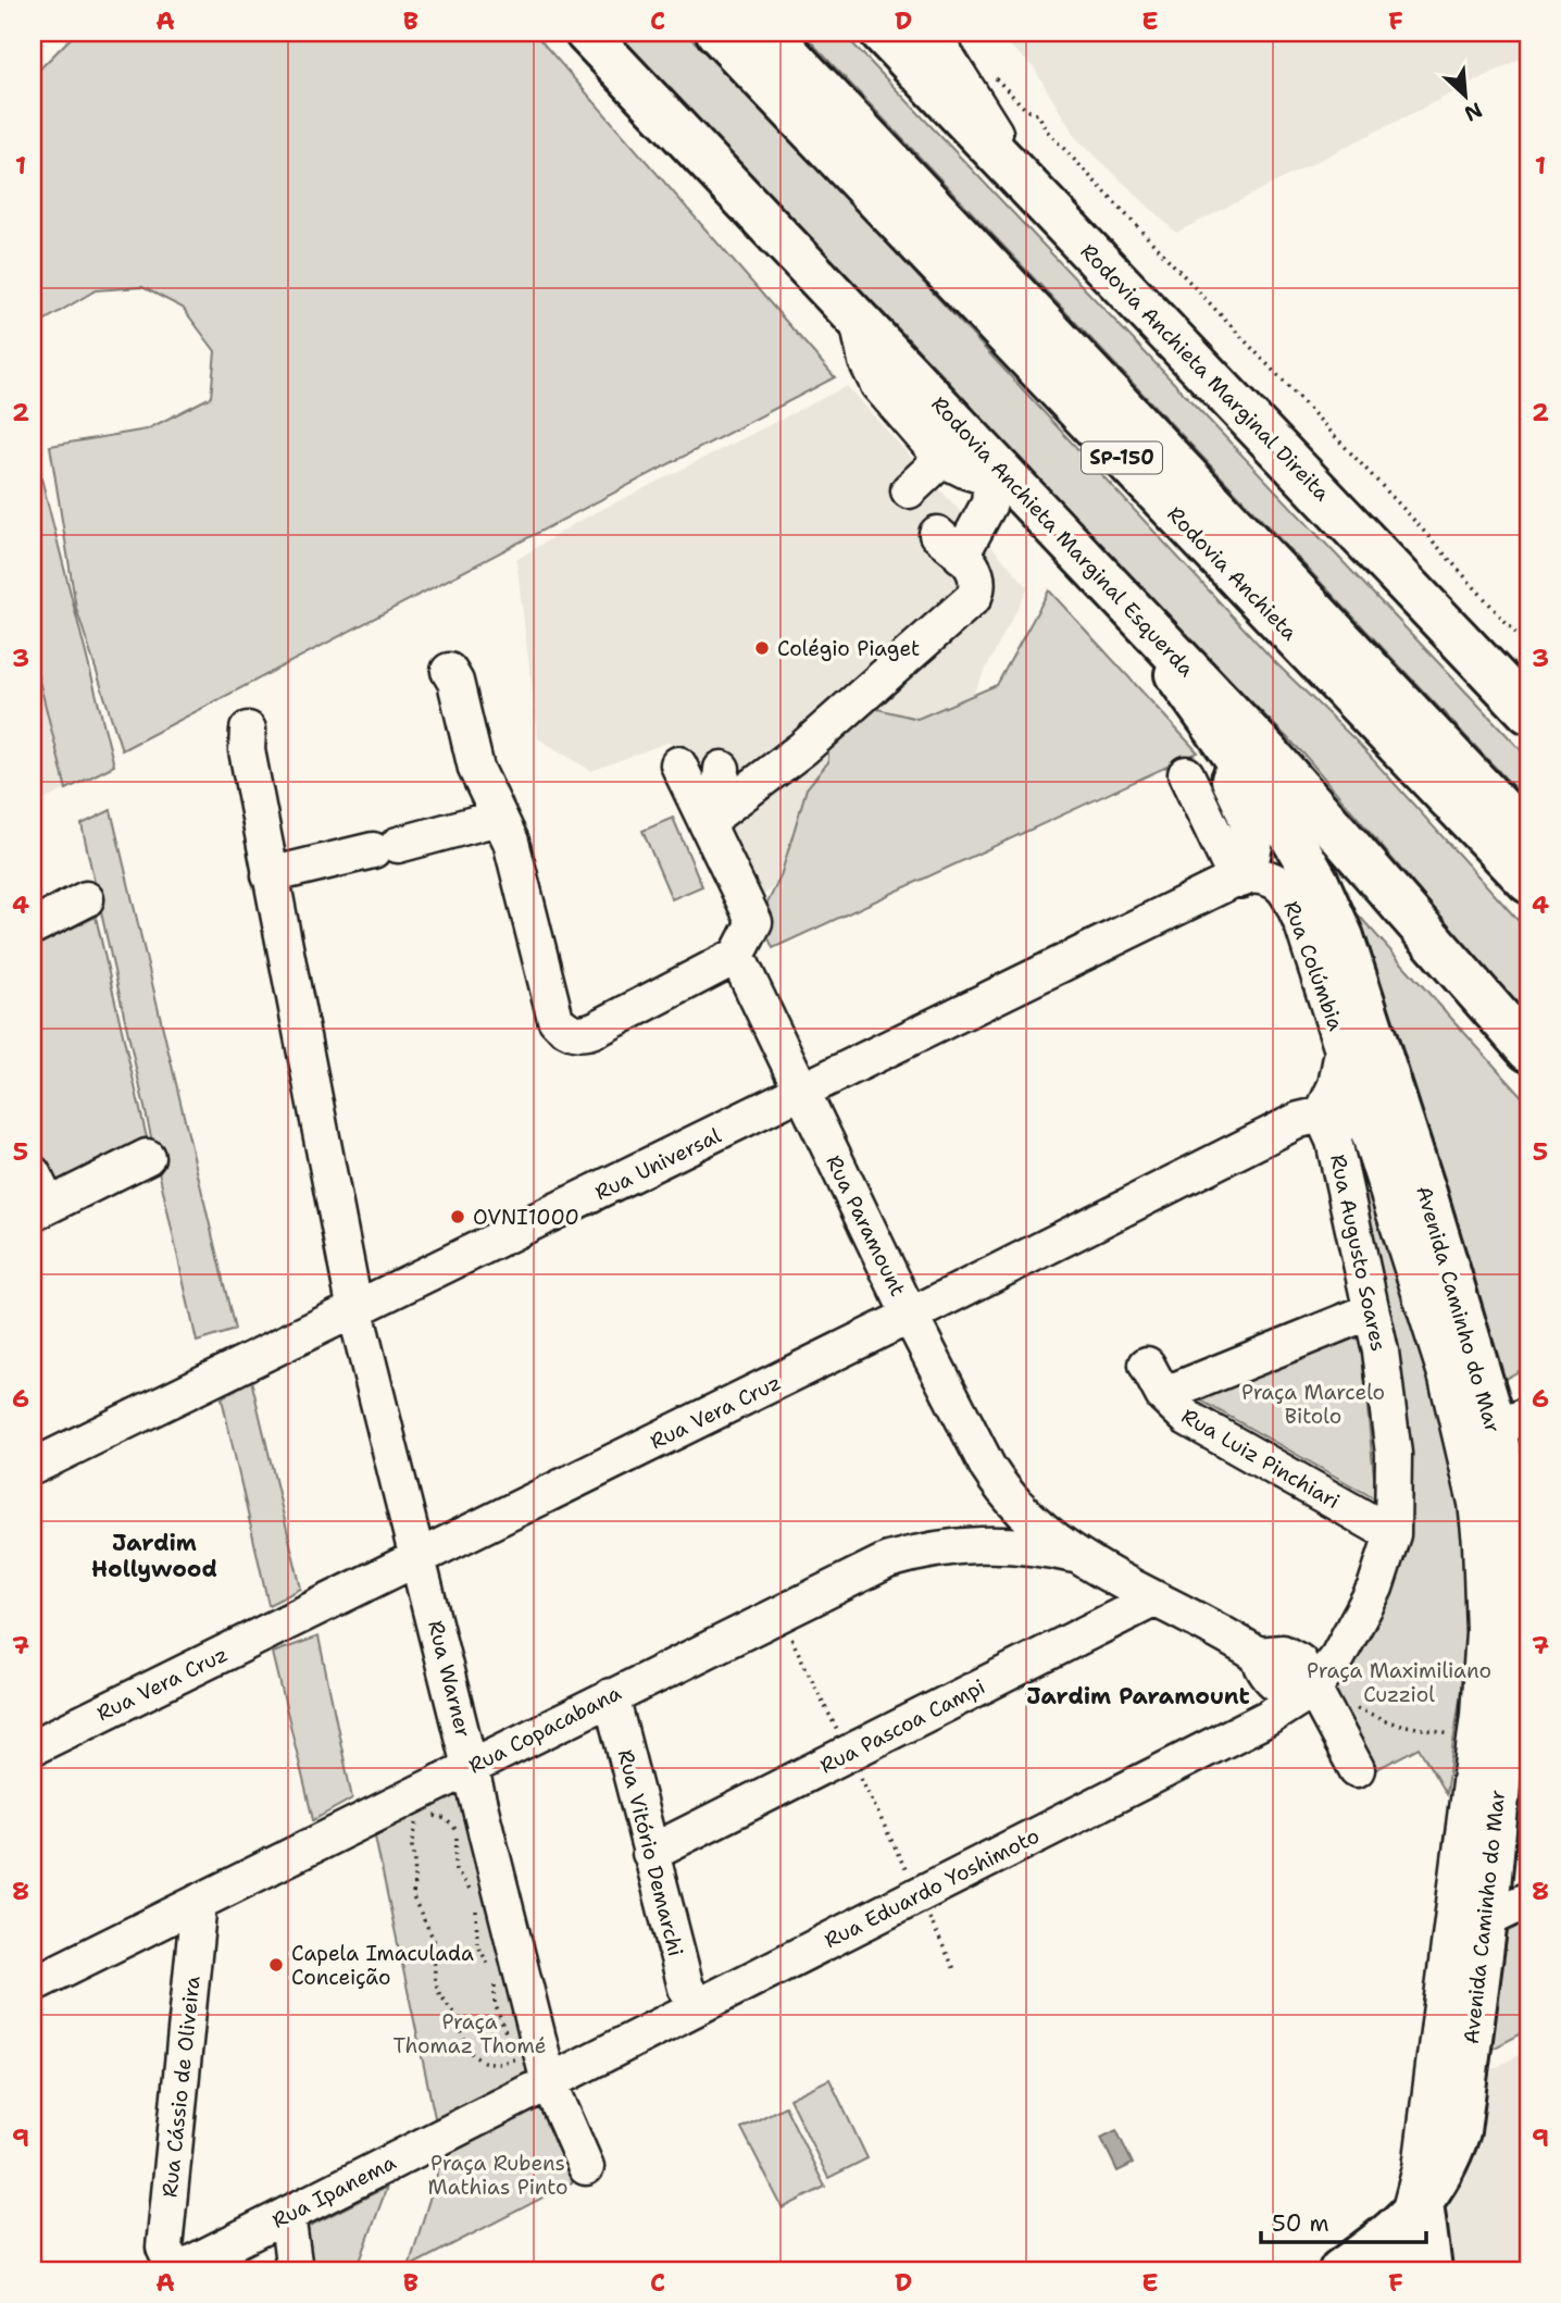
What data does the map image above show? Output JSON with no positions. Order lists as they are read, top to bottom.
{
  "streets": {
    "main road": [
      "Rodovia Anchieta Marginal Direita",
      "SP-150",
      "Rodovia Anchieta Marginal Esquerda",
      "Rodovia Anchieta",
      "Avenida Caminho do Mar"
    ],
    "street": [
      "Rua Colúmbia",
      "Rua Universal",
      "Rua Paramount",
      "Rua Augusto Soares",
      "Rua Vera Cruz",
      "Rua Luiz Pinchiari",
      "Rua Warner",
      "Rua Pascoa Campi",
      "Rua Copacabana",
      "Rua Vitório Demarchi",
      "Rua Eduardo Yoshimoto",
      "Rua Cássio de Oliveira",
      "Rua Ipanema"
    ]
  },
  "crossings": [
    ["Rodovia Anchieta Marginal Esquerda", "Avenida Caminho do Mar"],
    ["Rua Colúmbia", "Rua Universal"],
    ["Rua Colúmbia", "Rua Augusto Soares"],
    ["Rua Colúmbia", "Avenida Caminho do Mar"],
    ["Rua Colúmbia", "Rua Vera Cruz"],
    ["Rua Universal", "Rua Paramount"],
    ["Rua Universal", "Rua Warner"],
    ["Rua Paramount", "Rua Augusto Soares"],
    ["Rua Paramount", "Rua Vera Cruz"],
    ["Rua Paramount", "Rua Pascoa Campi"],
    ["Rua Paramount", "Rua Copacabana"],
    ["Rua Paramount", "Rua Eduardo Yoshimoto"],
    ["Rua Augusto Soares", "Rua Vera Cruz"],
    ["Rua Augusto Soares", "Rua Luiz Pinchiari"],
    ["Rua Augusto Soares", "Rua Eduardo Yoshimoto"],
    ["Rua Vera Cruz", "Rua Warner"],
    ["Rua Warner", "Rua Copacabana"],
    ["Rua Warner", "Rua Eduardo Yoshimoto"],
    ["Rua Warner", "Rua Ipanema"],
    ["Rua Pascoa Campi", "Rua Vitório Demarchi"],
    ["Rua Copacabana", "Rua Vitório Demarchi"],
    ["Rua Copacabana", "Rua Cássio de Oliveira"],
    ["Rua Vitório Demarchi", "Rua Eduardo Yoshimoto"],
    ["Rua Eduardo Yoshimoto", "Rua Ipanema"],
    ["Rua Cássio de Oliveira", "Rua Ipanema"]
  ],
  "districts": ["Jardim Hollywood", "Jardim Paramount"],
  "parks": [
    "Praça Marcelo Bitolo",
    "Praça Maximiliano Cuzziol",
    "Praça Thomaz Thomé",
    "Praça Rubens Mathias Pinto"
  ],
  "places": ["Colégio Piaget", "OVNI1000", "Capela Imaculada Conceição"],
  "scale_bar": "50 m",
  "north": "bottom right",
  "grid": {
    "columns": [
      "A",
      "B",
      "C",
      "D",
      "E",
      "F"
    ],
    "rows": [
      "1",
      "2",
      "3",
      "4",
      "5",
      "6",
      "7",
      "8",
      "9"
    ]
  }
}
